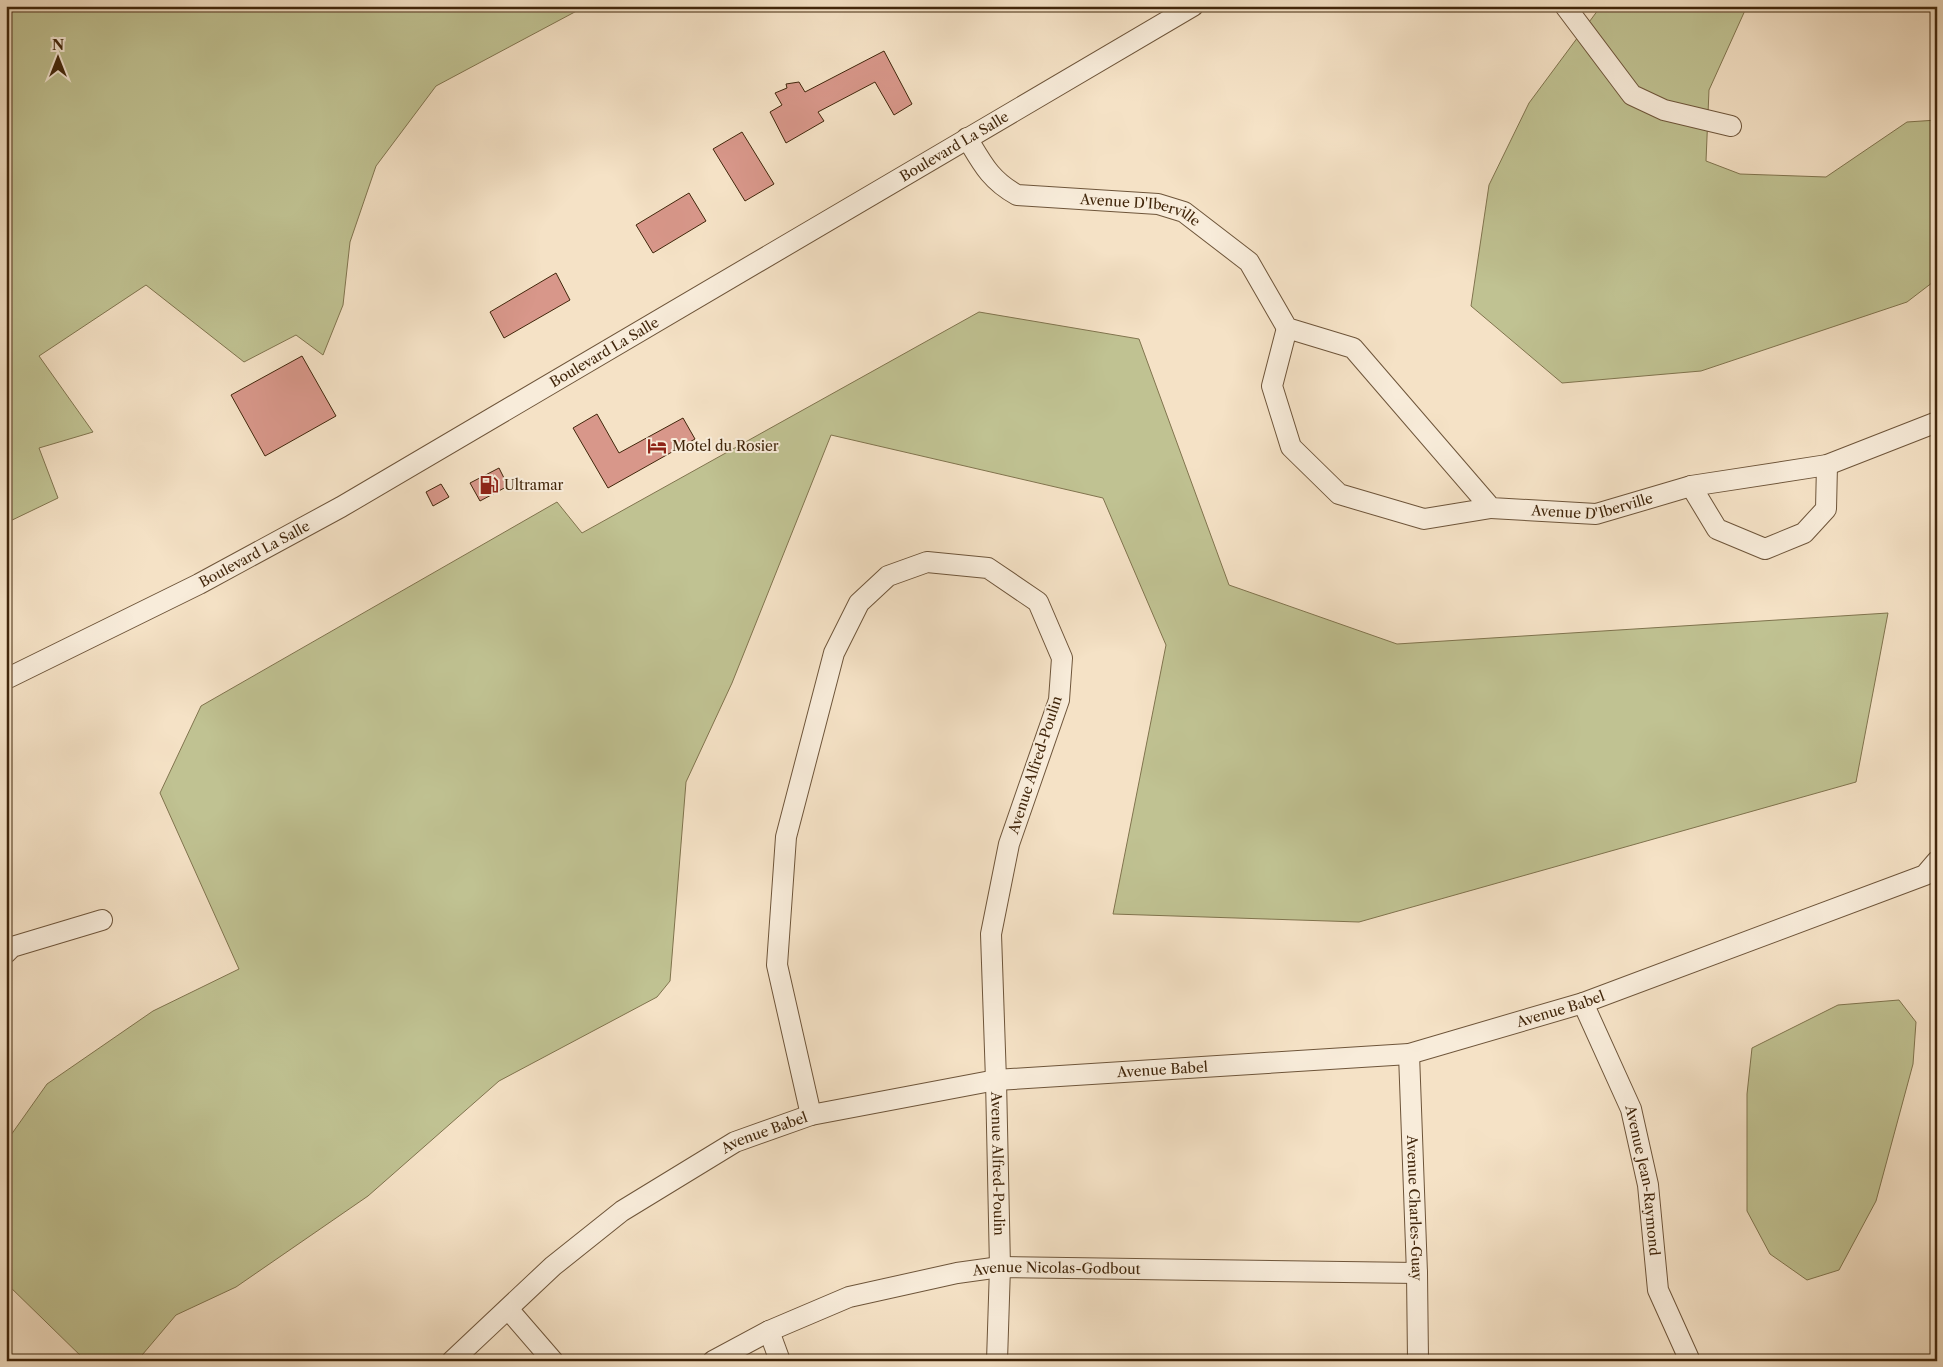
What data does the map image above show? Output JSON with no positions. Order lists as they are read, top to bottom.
{
  "streets": {
    "street": [
      "Boulevard La Salle",
      "Avenue D'Iberville",
      "Avenue Alfred-Poulin",
      "Avenue Babel",
      "Avenue Jean-Raymond",
      "Avenue Charles-Guay",
      "Avenue Nicolas-Godbout"
    ]
  },
  "crossings": [
    ["Boulevard La Salle", "Avenue D'Iberville"],
    ["Avenue Alfred-Poulin", "Avenue Babel"],
    ["Avenue Alfred-Poulin", "Avenue Nicolas-Godbout"],
    ["Avenue Babel", "Avenue Jean-Raymond"],
    ["Avenue Babel", "Avenue Charles-Guay"],
    ["Avenue Charles-Guay", "Avenue Nicolas-Godbout"]
  ],
  "places": {
    "hotel": ["Motel du Rosier"],
    "fuel station": ["Ultramar"]
  },
  "north": "top"
}
